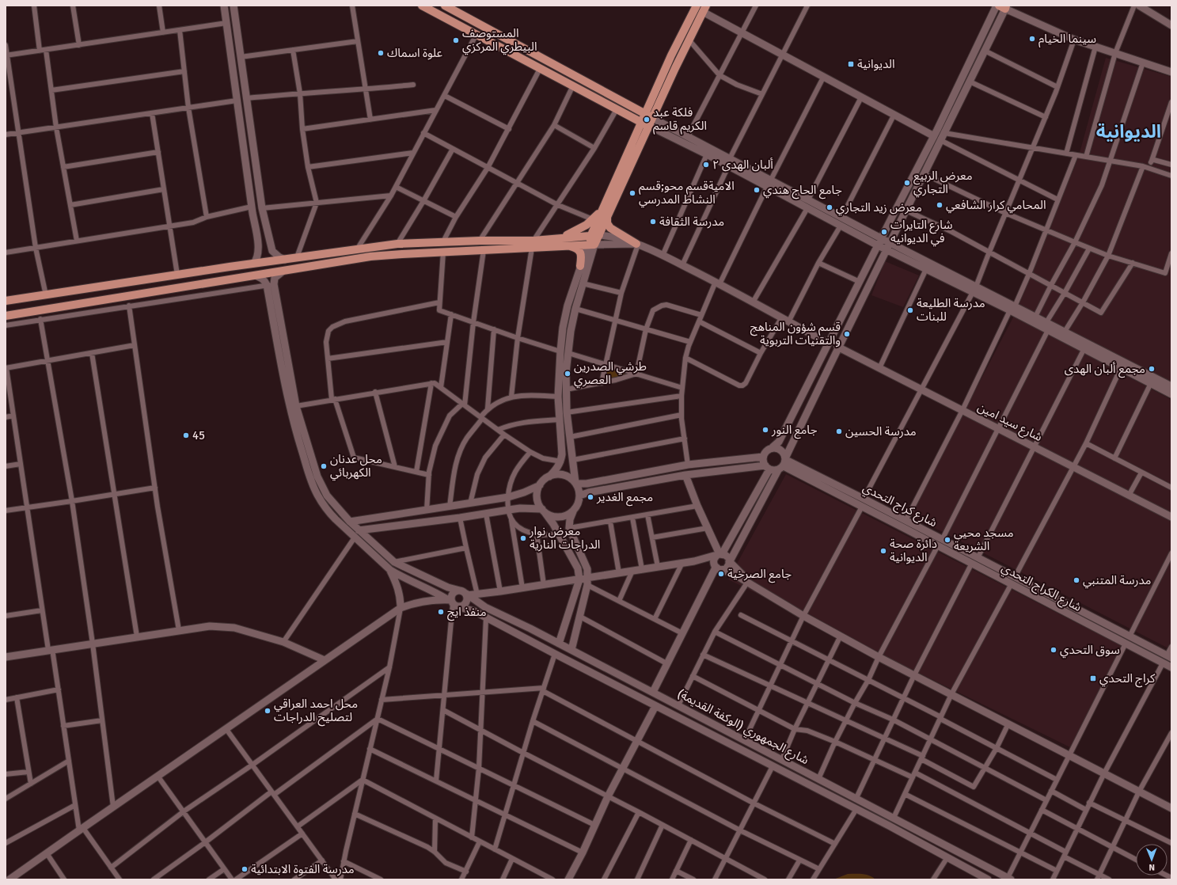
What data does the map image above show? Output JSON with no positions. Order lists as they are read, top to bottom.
{
  "streets": {
    "main road": [
      "شارع سيد امين",
      "شارع كراج التحدي",
      "شارع الكراج التحدي",
      "شارع الجمهوري (الوكفة القديمة)"
    ]
  },
  "crossings": [
    ["شارع كراج التحدي", "شارع الكراج التحدي"]
  ],
  "districts": ["الديوانية"],
  "places": {
    "other": [
      "سينما الخيام",
      "المستوصف البيطري المركزي",
      "علوة اسماك",
      "فلكة عبد الكريم قاسم",
      "ألبان الهدى ٢",
      "معرض الربيع التجاري",
      "جامع الحاج هندي",
      "الاميةقسم محو;قسم النشاط المدرسي",
      "المحامي كرار الشافعي",
      "معرض زيد التجاري",
      "مدرسة الثقافة",
      "شارع التايرات في الديوانيه",
      "مدرسة الطليعة للبنات",
      "قسم شؤون المناهج والتقنيات التربوية",
      "مجمع ألبان الهدى",
      "طرشي الصدرين العصري",
      "جامع النور",
      "مدرسة الحسين",
      "45",
      "محل عدنان الكهربائي",
      "مجمع الغدير",
      "معرض نوار الدراجات النارية",
      "مسجد محيي الشريعة",
      "دائرة صحة الديوانية",
      "جامع الصرخية",
      "مدرسة المتنبي",
      "منفذ ايج",
      "سوق التحدي",
      "محل احمد العراقي لتصليح الدراجات",
      "مدرسة الفتوة الابتدائية"
    ],
    "transit": ["الديوانية", "كراج التحدي"]
  },
  "north": "bottom"
}
